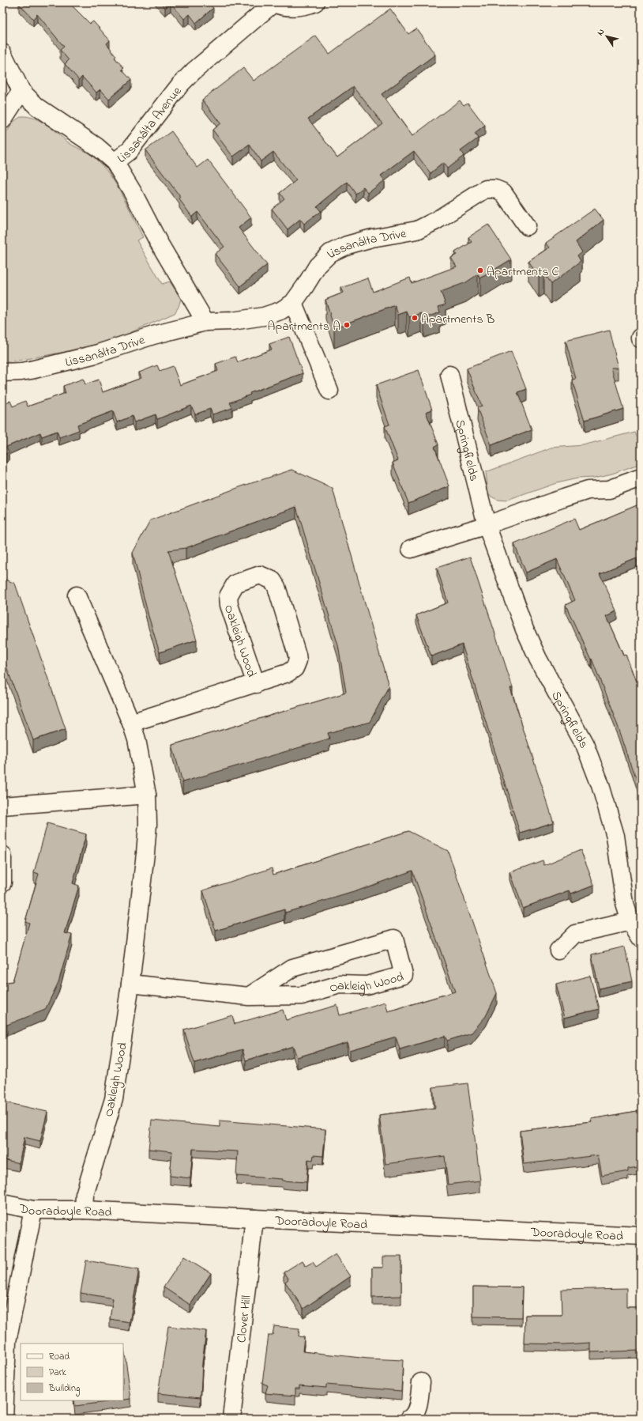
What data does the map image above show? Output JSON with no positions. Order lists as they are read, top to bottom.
{
  "streets": {
    "street": [
      "Lissanálta Avenue",
      "Lissanálta Drive",
      "Springfields",
      "Oakleigh Wood",
      "Dooradoyle Road",
      "Clover Hill"
    ]
  },
  "crossings": [
    ["Oakleigh Wood", "Dooradoyle Road"],
    ["Dooradoyle Road", "Clover Hill"]
  ],
  "places": ["Apartments C", "Apartments B", "Apartments A"],
  "legend": ["Road", "Park", "Building"],
  "north": "top left"
}
